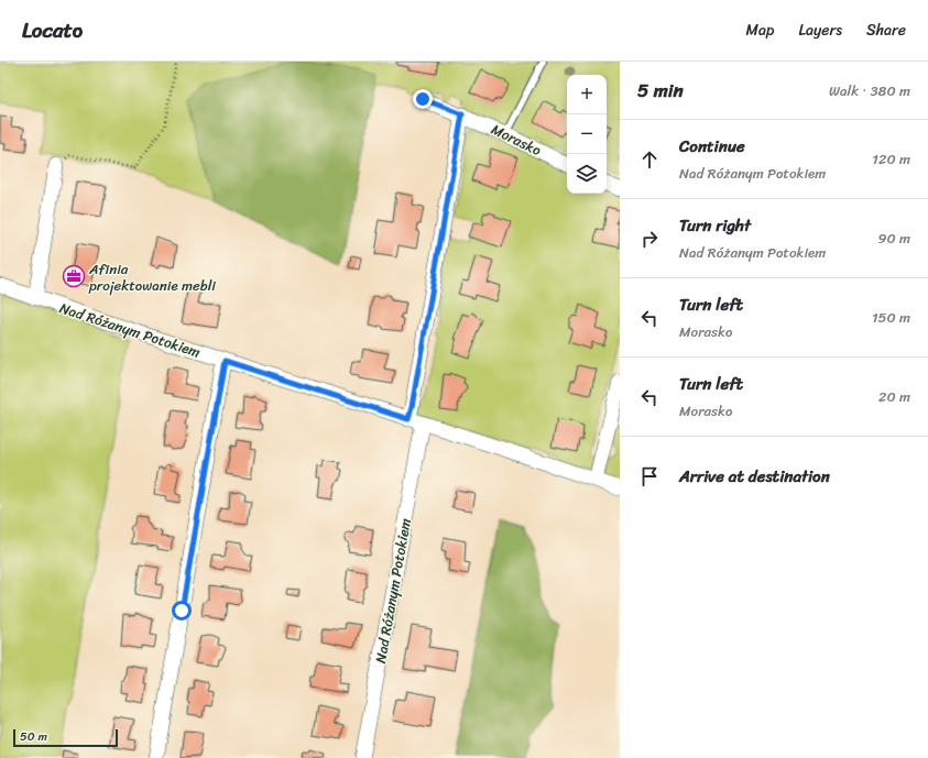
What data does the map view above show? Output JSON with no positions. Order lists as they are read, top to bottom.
{
  "streets": {
    "street": ["Morasko", "Nad Różanym Potokiem"]
  },
  "places": {
    "office": ["Afinia projektowanie mebli"]
  },
  "scale_bar": "50 m",
  "page": {
    "header": "Locato",
    "nav": ["Map", "Layers", "Share"],
    "heading": ["5 min", "Walk · 380 m"],
    "map_buttons": ["+", "−"],
    "list": [
      ["Continue", "Nad Różanym Potokiem", "120 m"],
      ["Turn right", "Nad Różanym Potokiem", "90 m"],
      ["Turn left", "Morasko", "150 m"],
      ["Turn left", "Morasko", "20 m"],
      "Arrive at destination"
    ],
    "scale": "50 m"
  }
}
